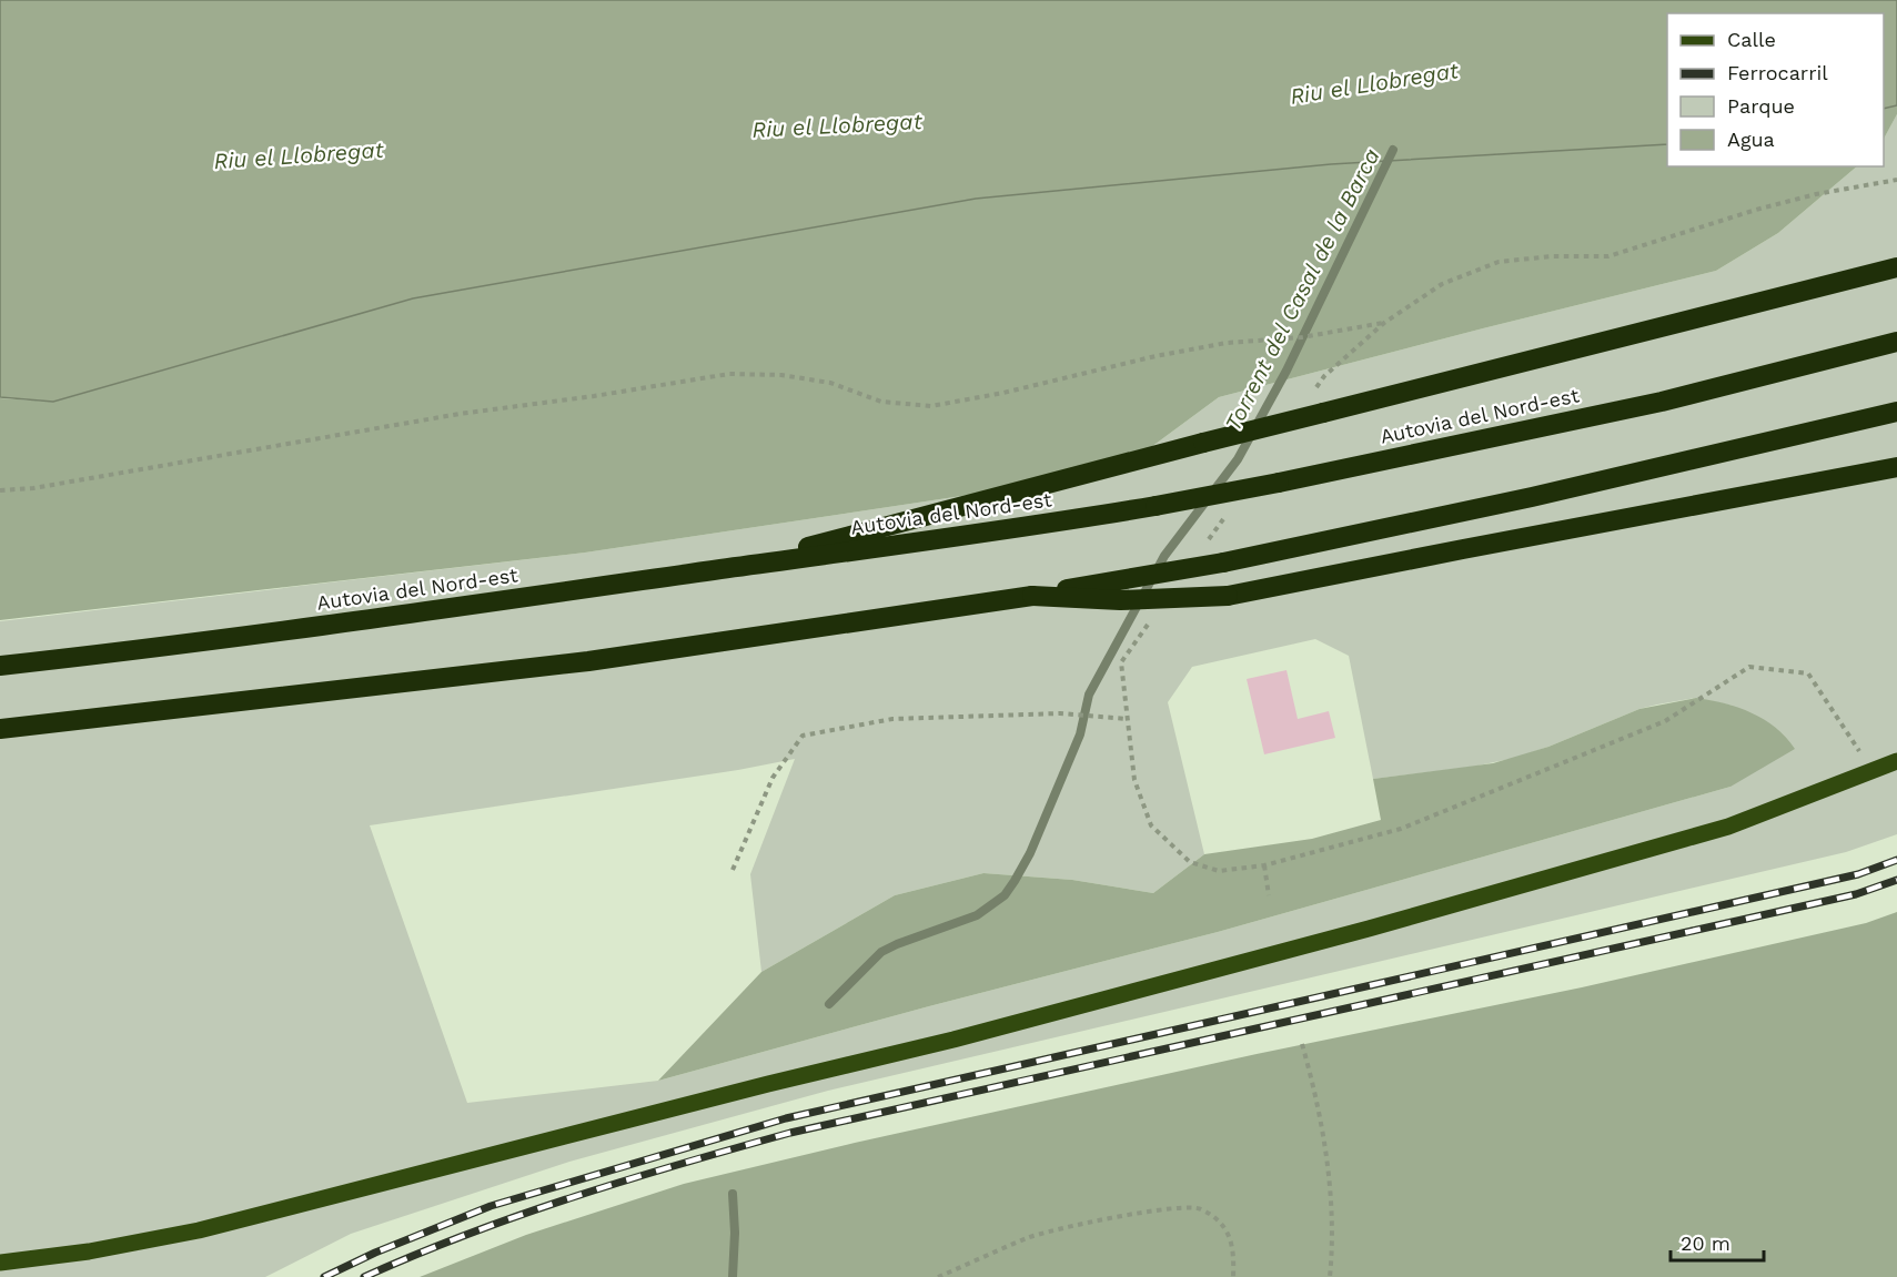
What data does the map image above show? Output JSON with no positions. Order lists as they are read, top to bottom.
{
  "streets": {
    "highway": ["Autovia del Nord-est"]
  },
  "water": ["Riu el Llobregat", "Torrent del Casal de la Barca"],
  "legend": [
    "Calle",
    "Ferrocarril",
    "Parque",
    "Agua"
  ],
  "scale_bar": "20 m"
}
